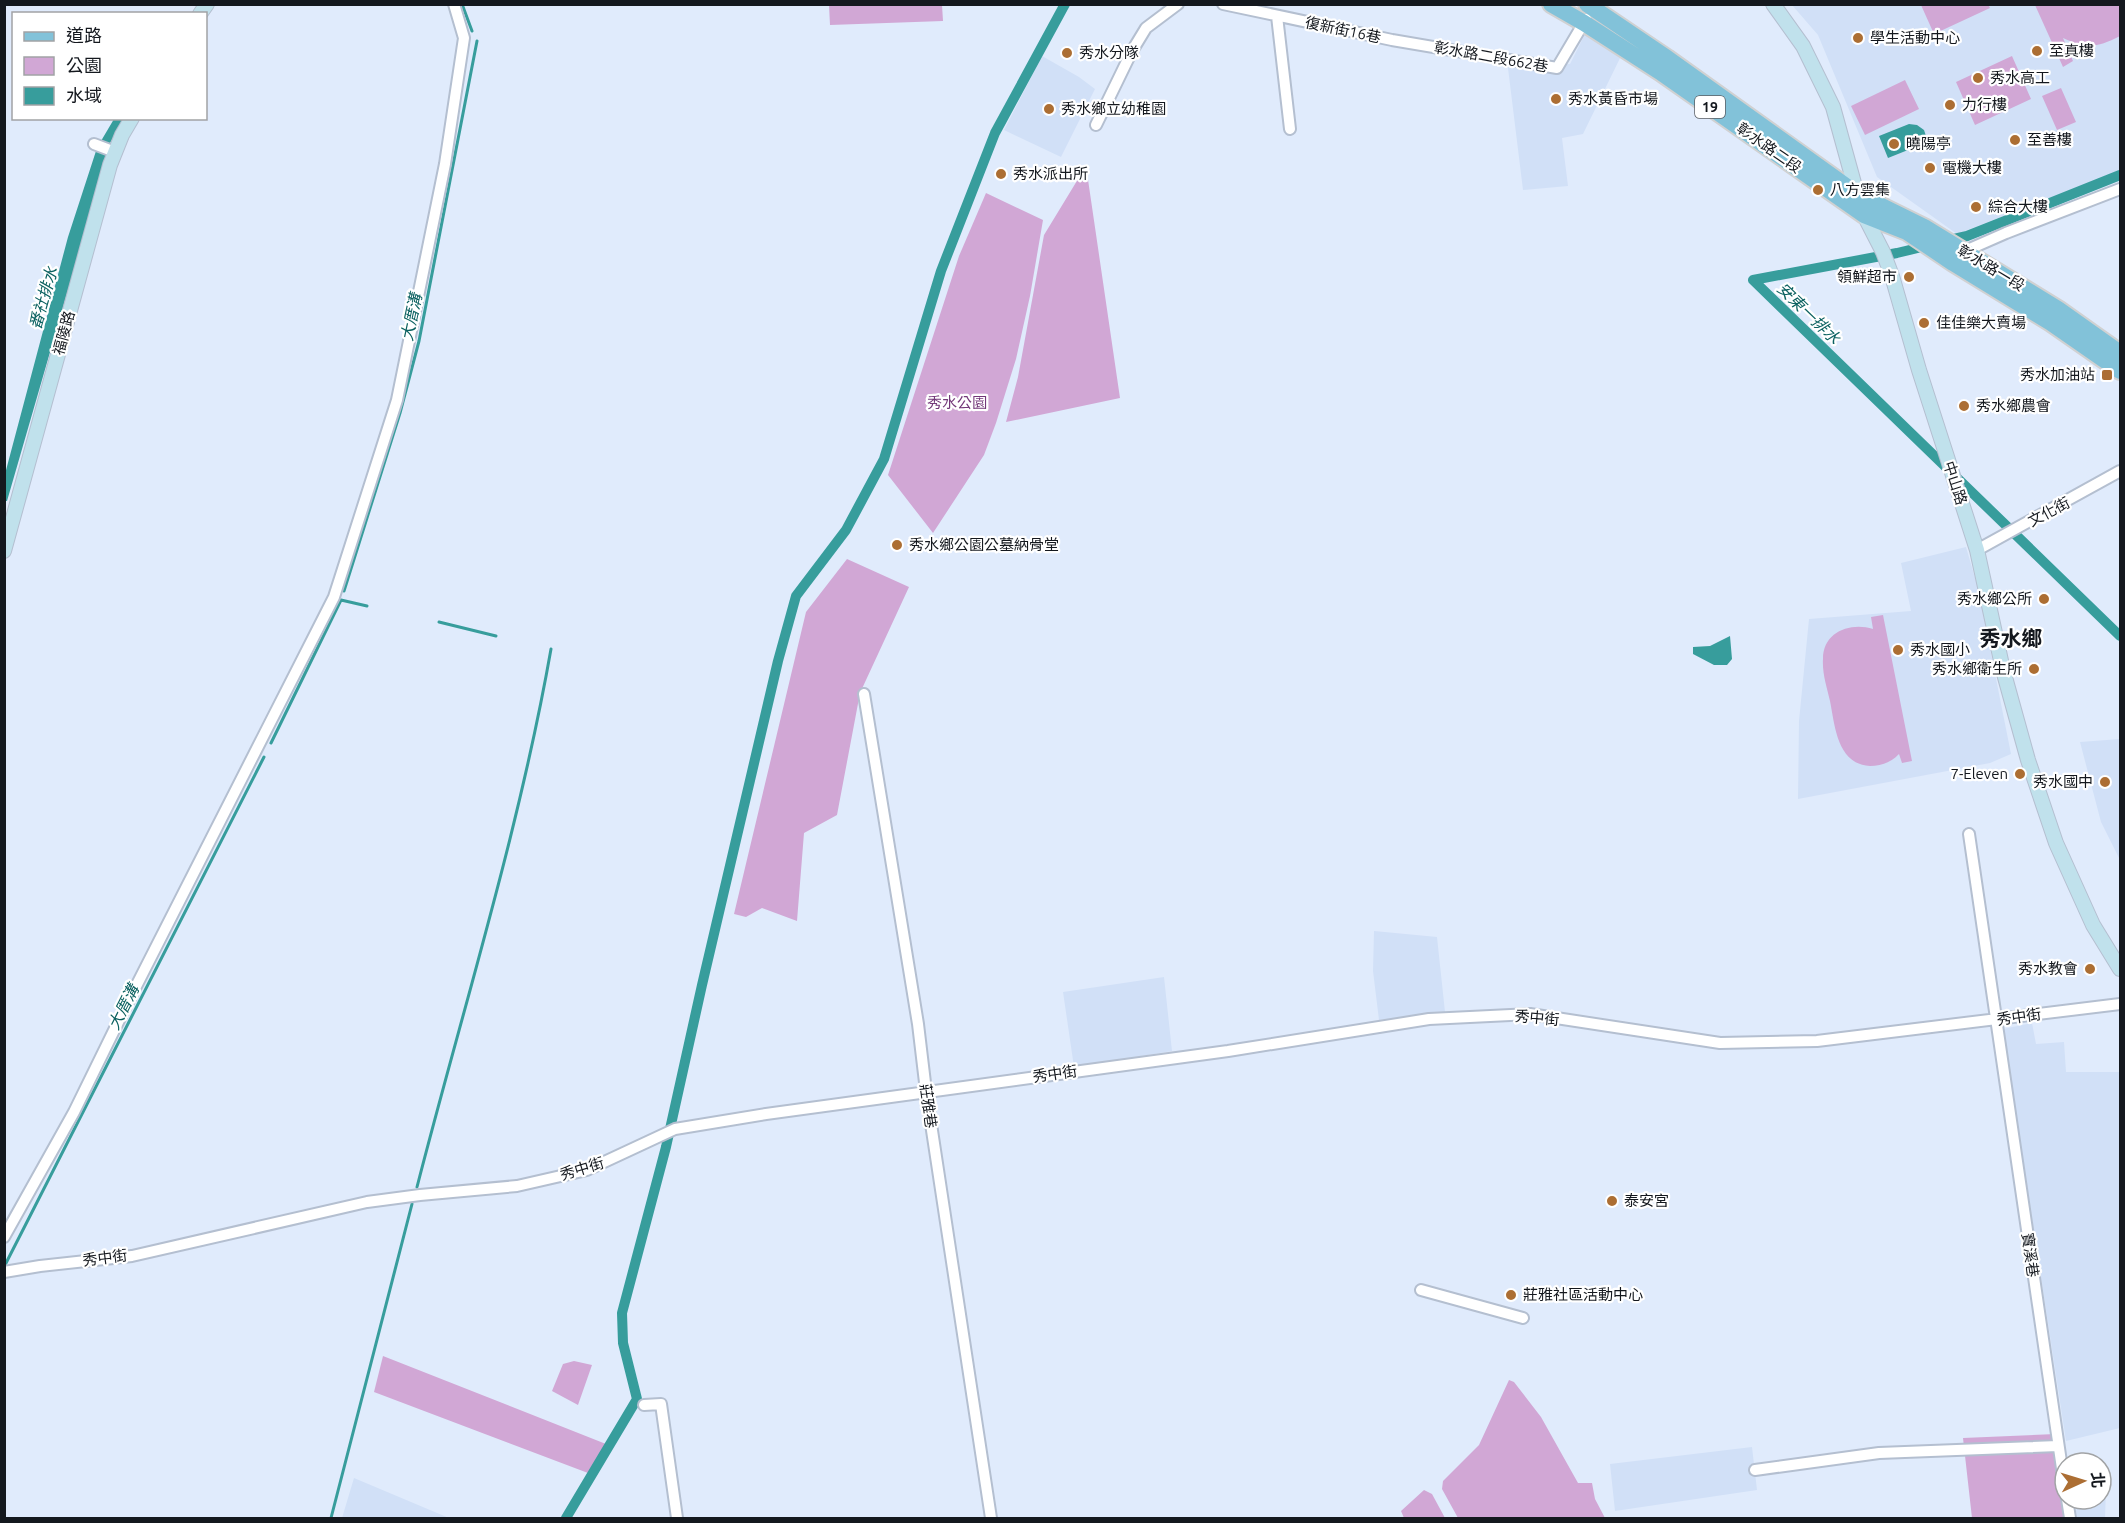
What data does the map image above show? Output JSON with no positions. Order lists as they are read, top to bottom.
{
  "streets": {
    "main road": ["19", "彰水路二段", "彰水路一段"],
    "street": [
      "復新街16巷",
      "彰水路二段662巷",
      "福陵路",
      "中山路",
      "文化街",
      "秀中街",
      "莊雅巷",
      "寶溪巷"
    ]
  },
  "crossings": [
    ["復新街16巷", "彰水路二段662巷"],
    ["彰水路二段662巷", "彰水路二段"],
    ["彰水路二段", "彰水路一段"],
    ["彰水路二段", "中山路"],
    ["彰水路一段", "中山路"],
    ["中山路", "文化街"],
    ["秀中街", "莊雅巷"],
    ["秀中街", "寶溪巷"]
  ],
  "districts": ["秀水鄉"],
  "water": ["番社排水", "安東一排水", "大厝溝"],
  "parks": ["秀水公園"],
  "places": {
    "other": [
      "學生活動中心",
      "至真樓",
      "秀水分隊",
      "秀水高工",
      "秀水黃昏市場",
      "力行樓",
      "秀水鄉立幼稚園",
      "至善樓",
      "曉陽亭",
      "電機大樓",
      "秀水派出所",
      "八方雲集",
      "綜合大樓",
      "領鮮超市",
      "佳佳樂大賣場",
      "秀水鄉農會",
      "秀水鄉公園公墓納骨堂",
      "秀水鄉公所",
      "秀水國小",
      "秀水鄉衛生所",
      "7-Eleven",
      "秀水國中",
      "秀水教會",
      "泰安宮",
      "莊雅社區活動中心"
    ],
    "transit": ["秀水加油站"]
  },
  "legend": ["道路", "公園", "水域"],
  "north": "right"
}
